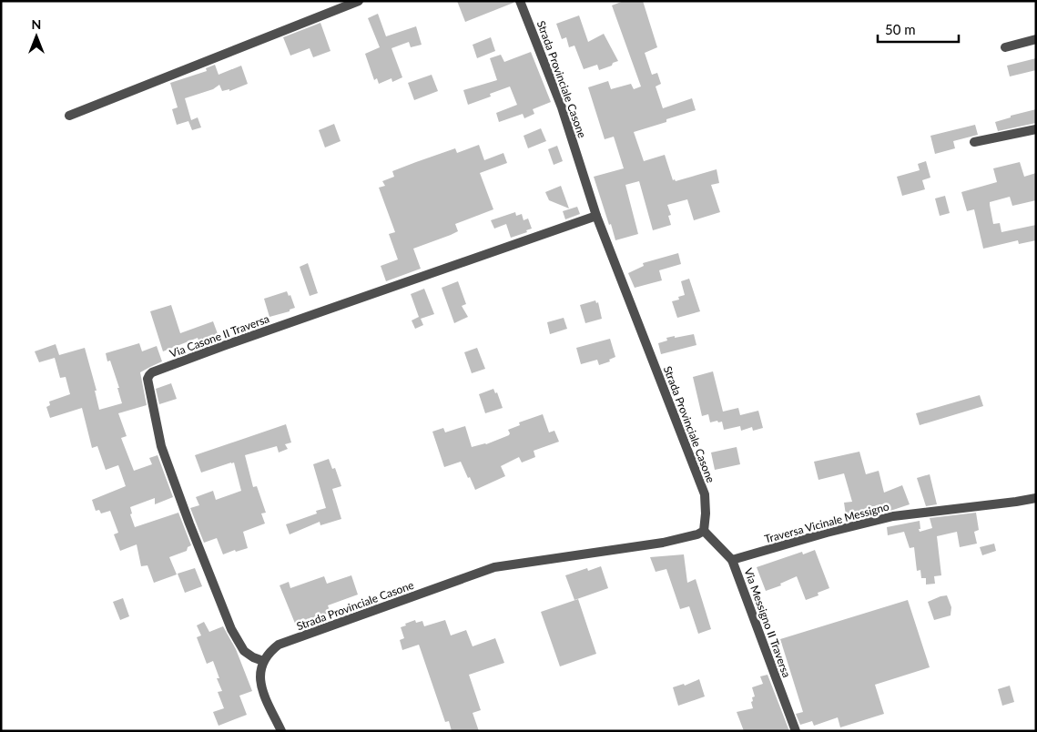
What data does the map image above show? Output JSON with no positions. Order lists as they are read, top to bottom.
{
  "streets": {
    "street": [
      "Strada Provinciale Casone",
      "Via Casone II Traversa",
      "Traversa Vicinale Messigno",
      "Via Messigno II Traversa"
    ]
  },
  "crossings": [
    ["Strada Provinciale Casone", "Via Casone II Traversa"],
    ["Strada Provinciale Casone", "Via Messigno II Traversa"],
    ["Traversa Vicinale Messigno", "Via Messigno II Traversa"]
  ],
  "scale_bar": "50 m",
  "north": "top"
}
